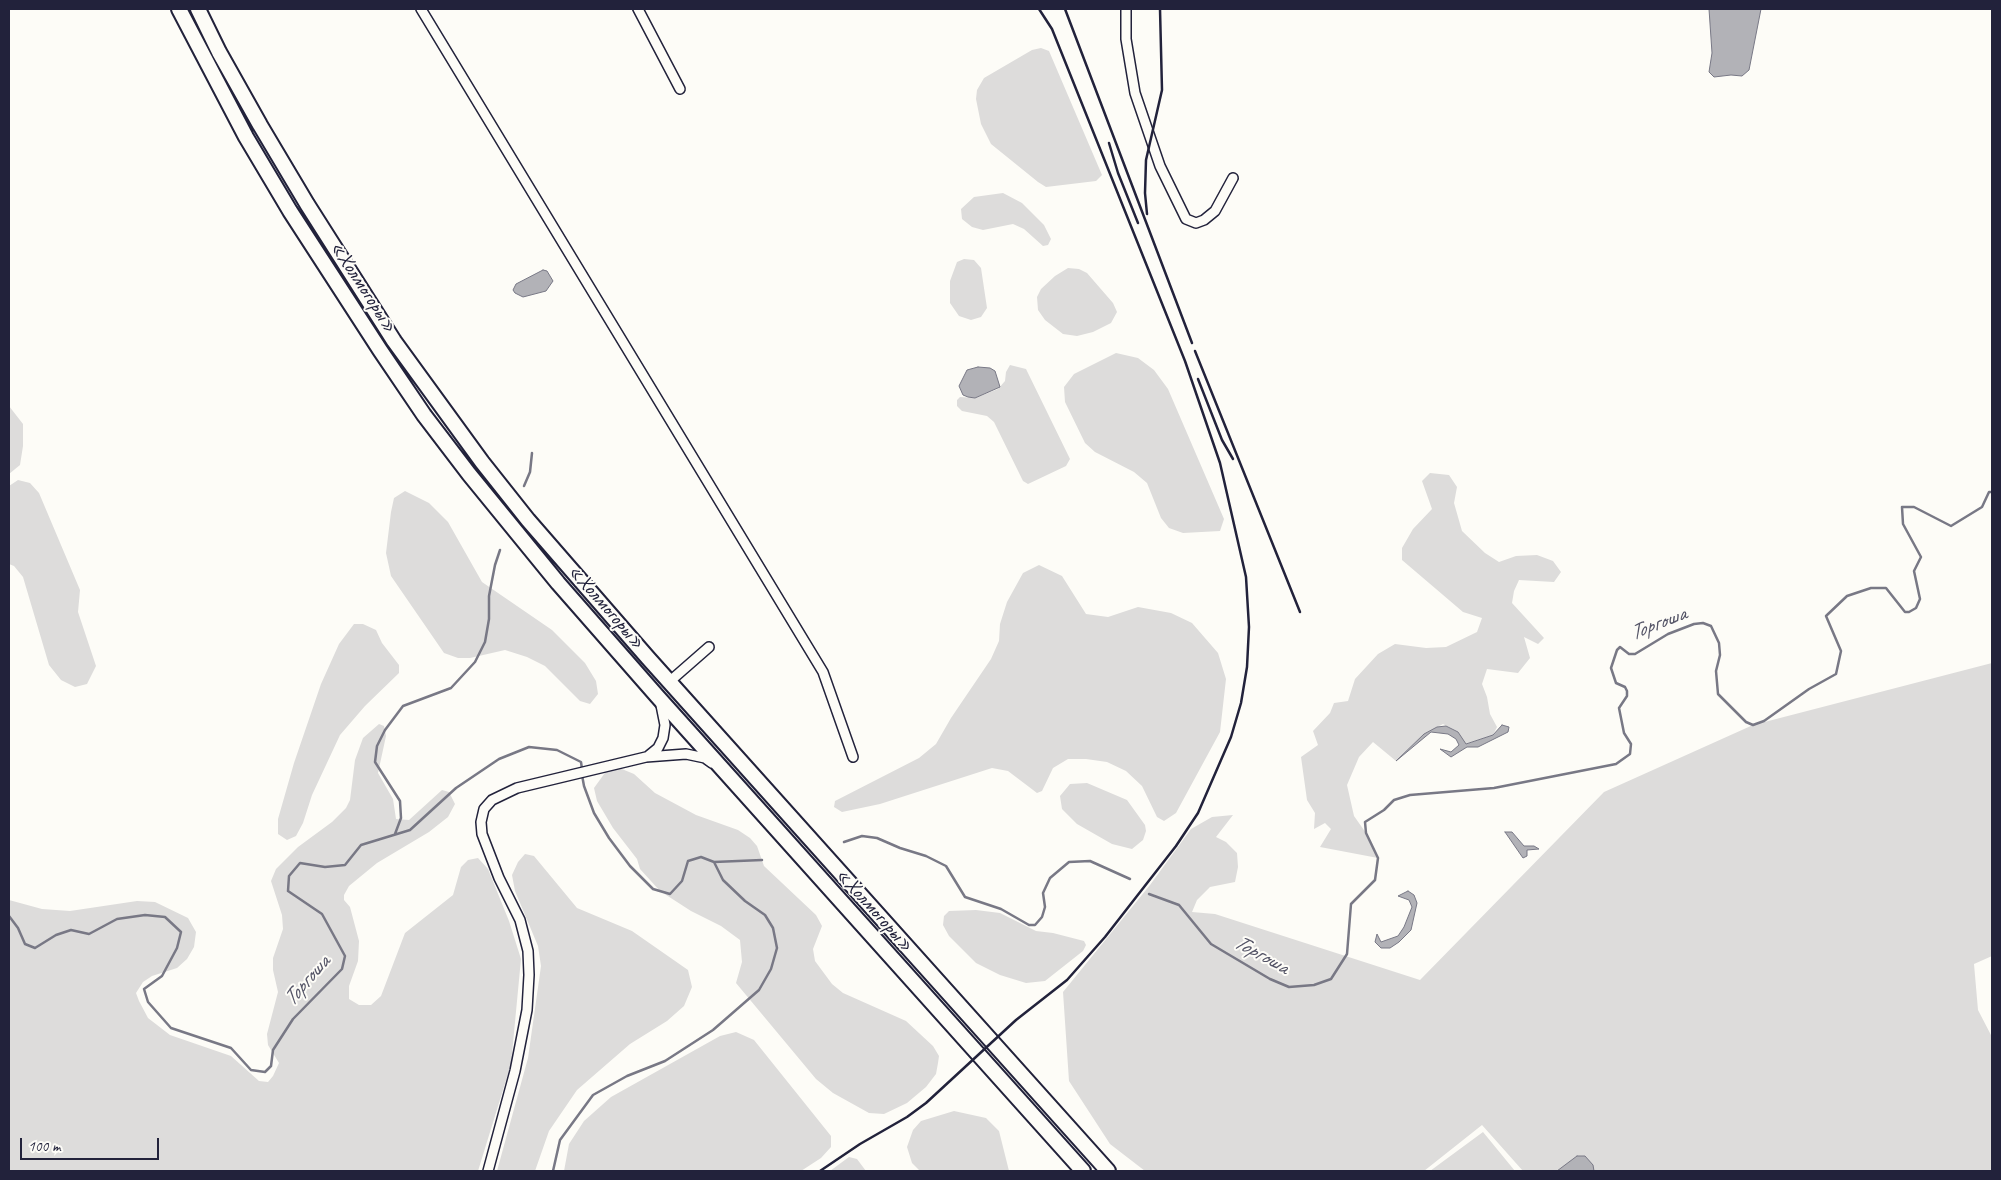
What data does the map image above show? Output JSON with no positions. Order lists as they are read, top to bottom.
{
  "streets": {
    "highway": ["«Холмогоры»"]
  },
  "water": ["Торгоша"],
  "scale_bar": "100 m"
}
